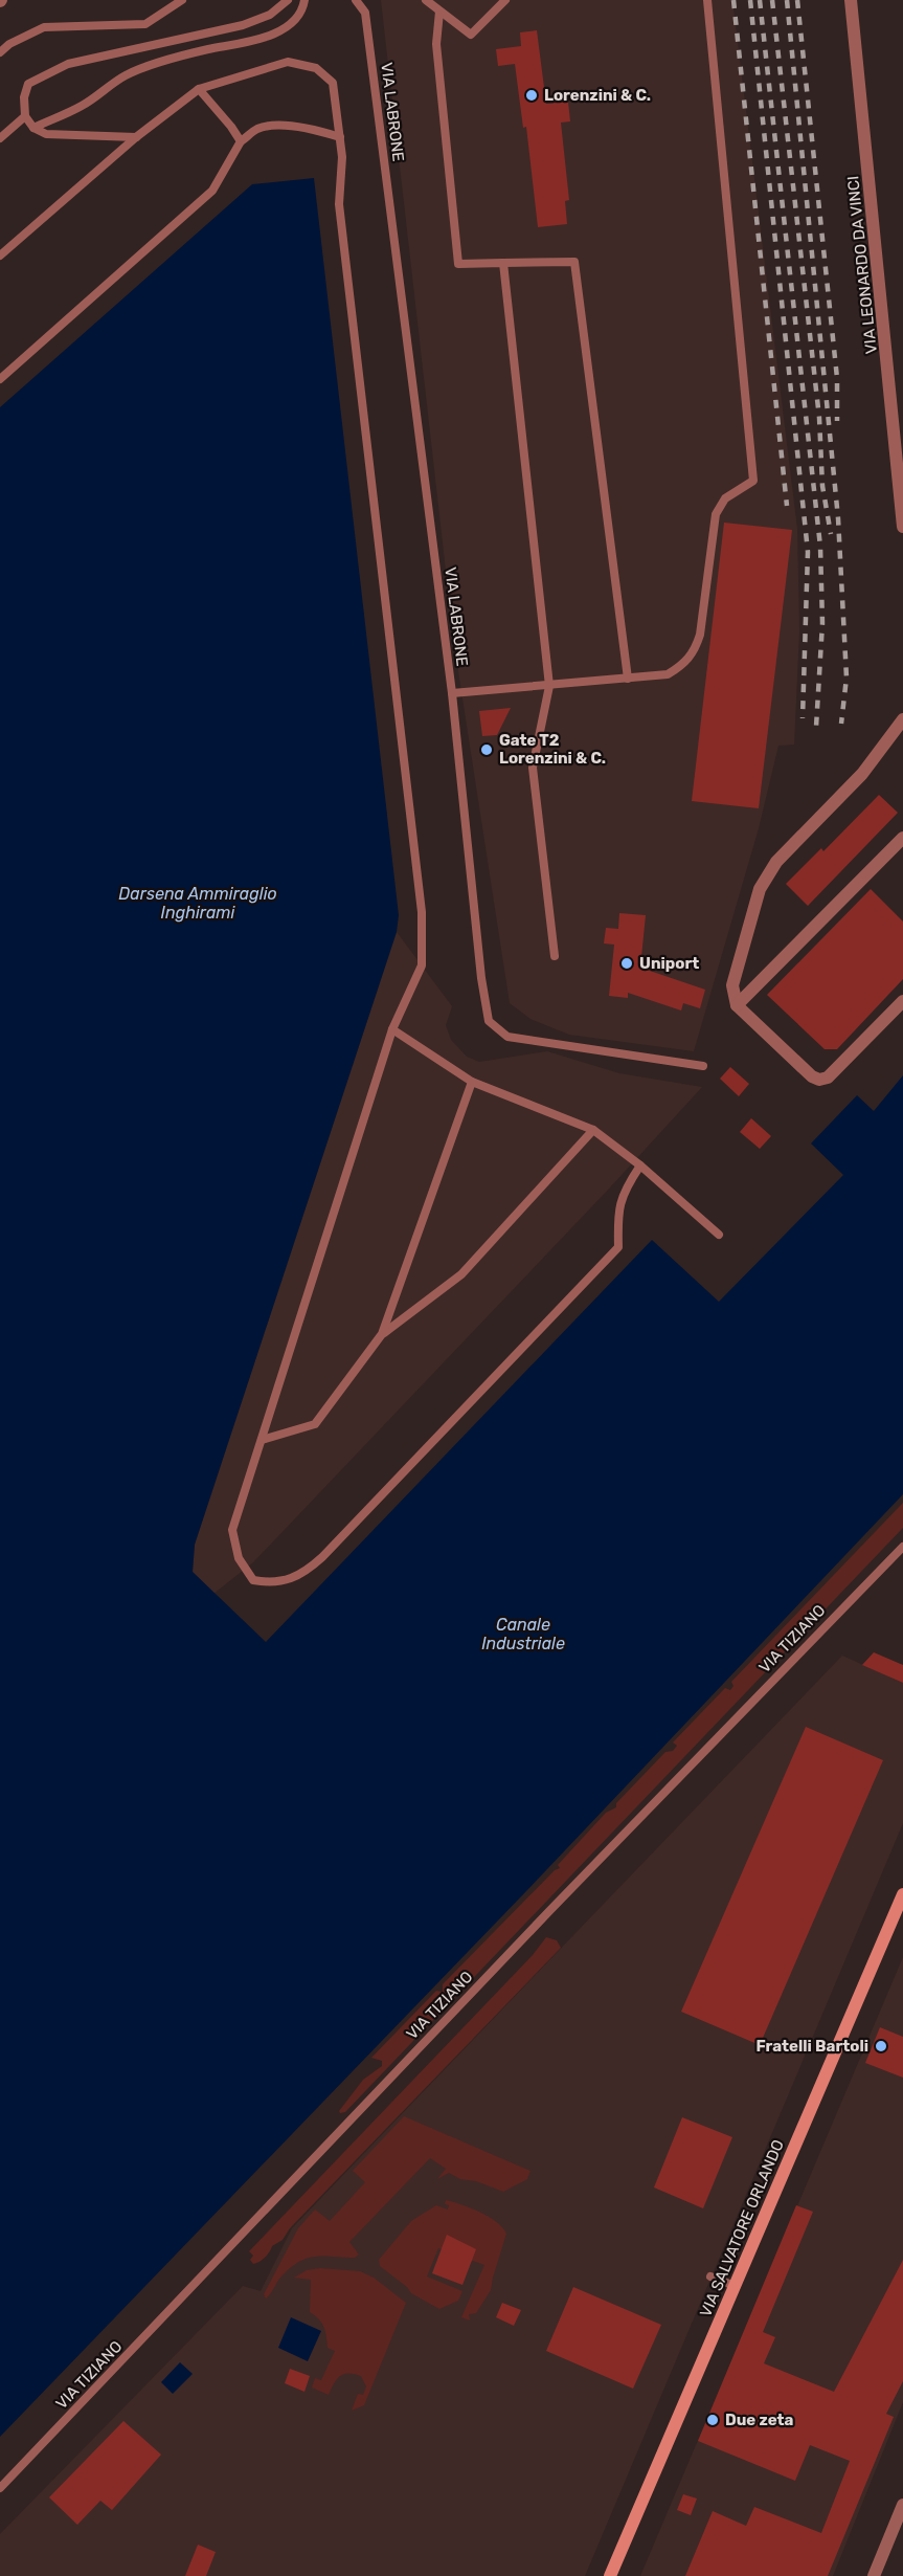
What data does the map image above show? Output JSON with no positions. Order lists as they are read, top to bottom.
{
  "streets": {
    "main road": ["VIA SALVATORE ORLANDO"],
    "street": ["VIA LEONARDO DA VINCI"],
    "lane": ["VIA LABRONE", "VIA TIZIANO"]
  },
  "water": ["Darsena Ammiraglio Inghirami", "Canale Industriale"],
  "places": [
    "Lorenzini & C.",
    "Gate T2 Lorenzini & C.",
    "Uniport",
    "Fratelli Bartoli",
    "Due zeta"
  ]
}
